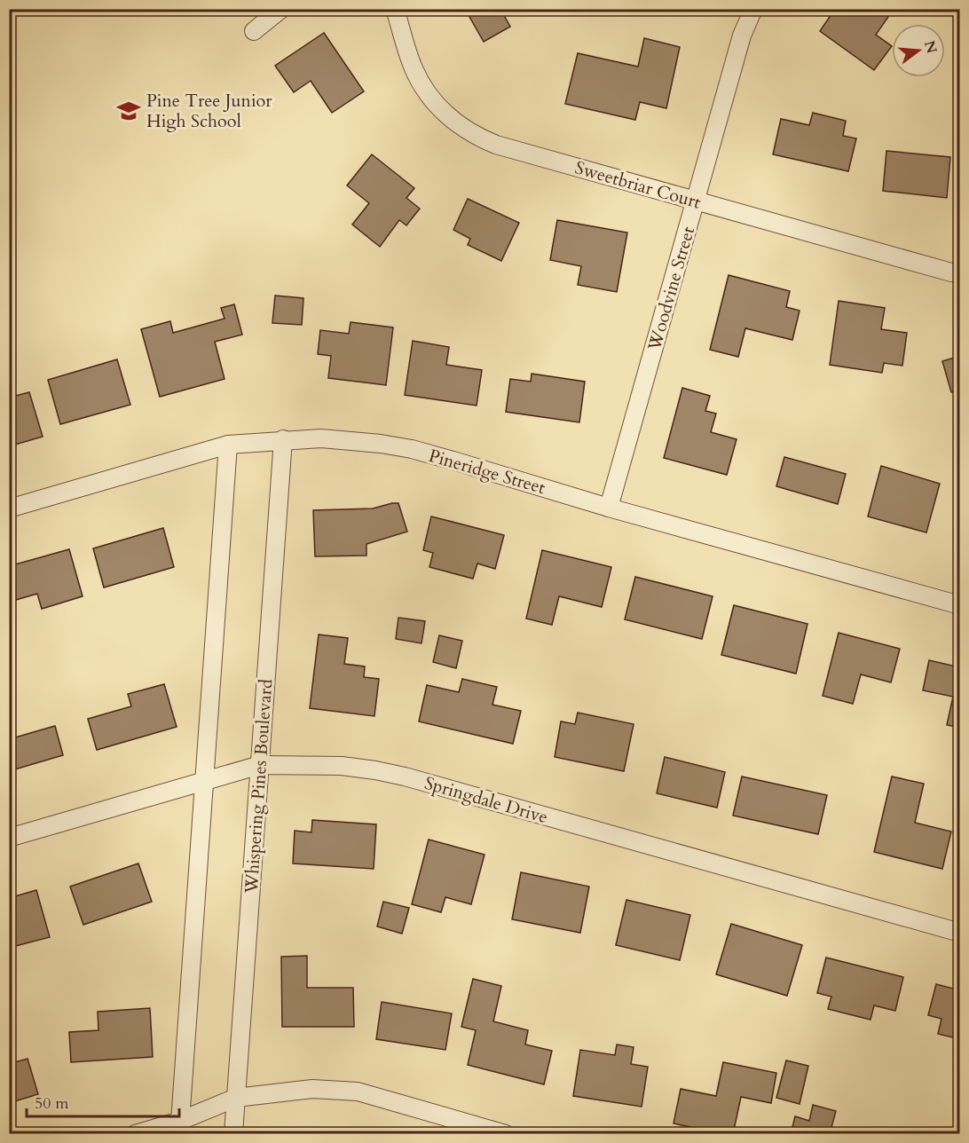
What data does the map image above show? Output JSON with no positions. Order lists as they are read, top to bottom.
{
  "streets": {
    "street": [
      "Sweetbriar Court",
      "Woodvine Street",
      "Pineridge Street",
      "Whispering Pines Boulevard",
      "Springdale Drive"
    ]
  },
  "crossings": [
    ["Sweetbriar Court", "Woodvine Street"],
    ["Woodvine Street", "Pineridge Street"],
    ["Pineridge Street", "Whispering Pines Boulevard"],
    ["Whispering Pines Boulevard", "Springdale Drive"]
  ],
  "places": {
    "school or university": ["Pine Tree Junior High School"]
  },
  "scale_bar": "50 m",
  "north": "right"
}
